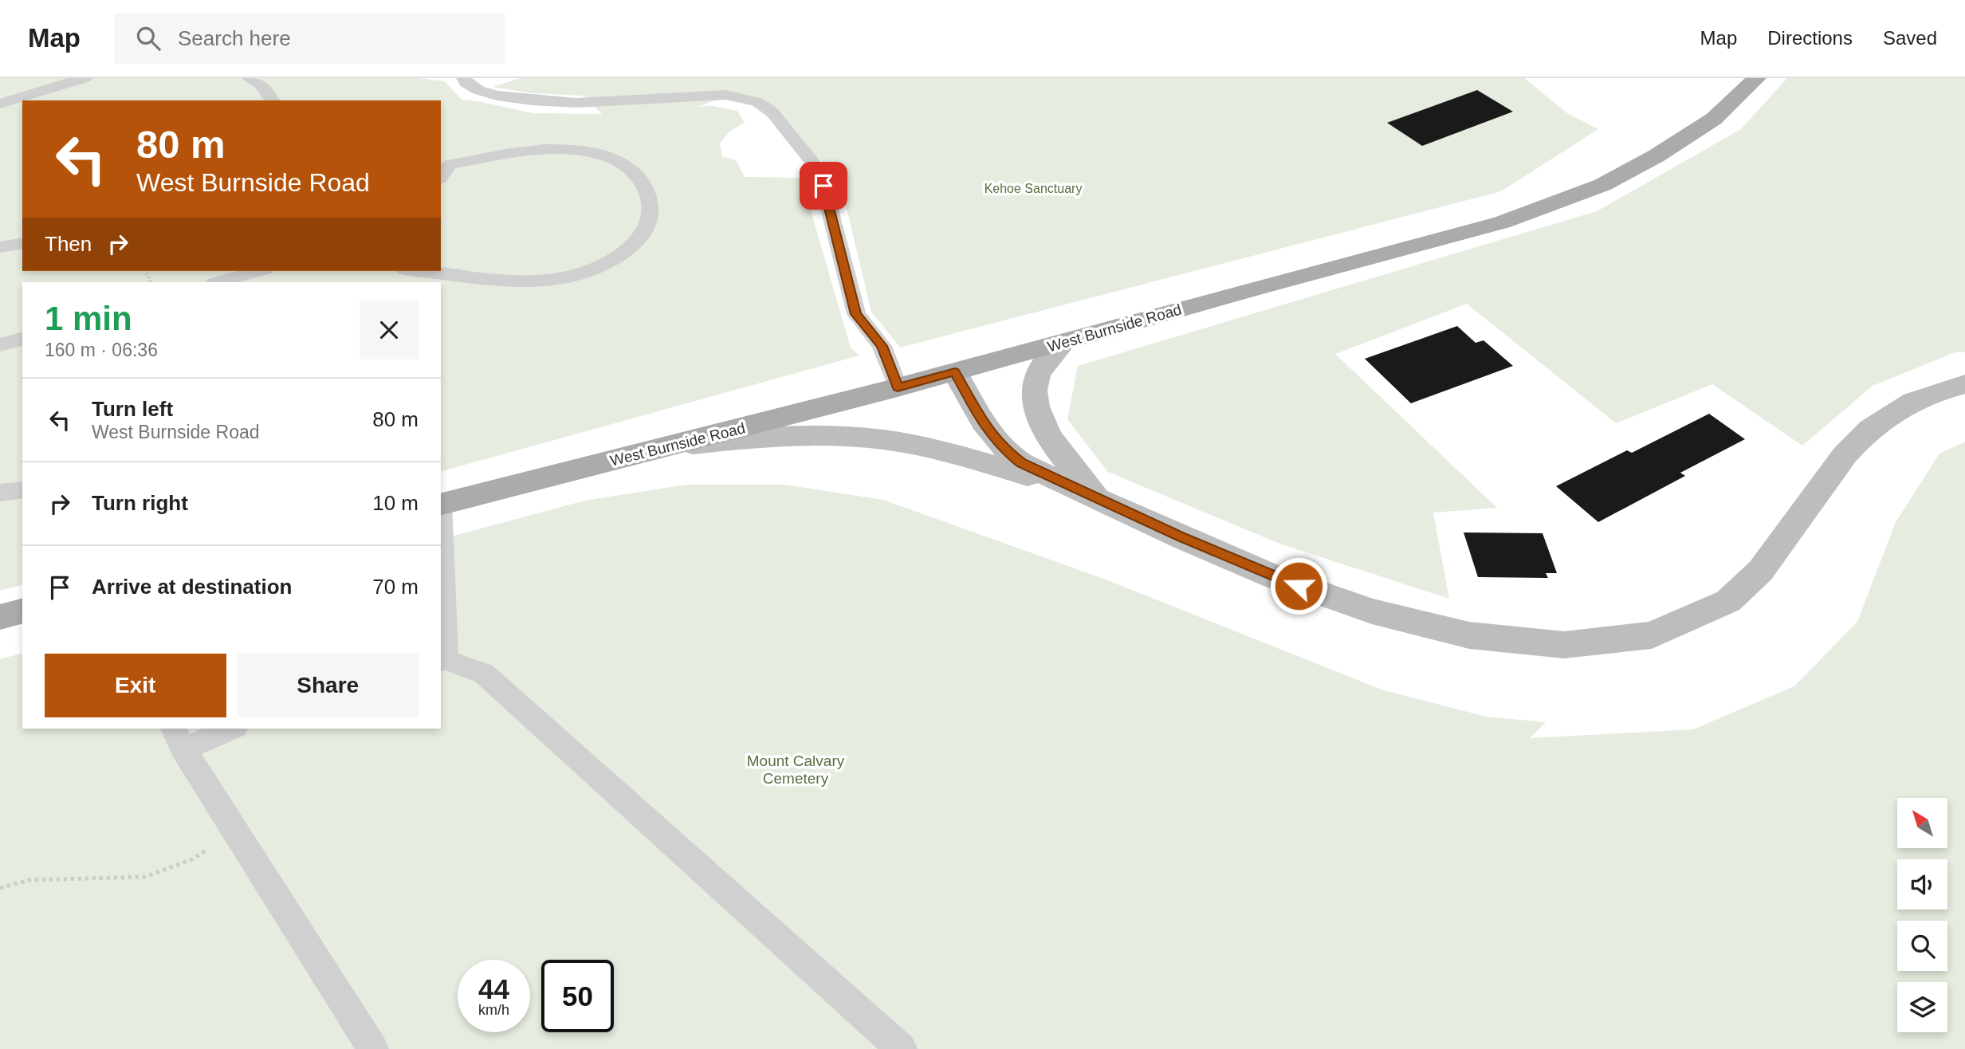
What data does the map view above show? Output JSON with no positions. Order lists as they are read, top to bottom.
{
  "streets": {
    "main road": ["West Burnside Road"]
  },
  "parks": ["Kehoe Sanctuary", "Mount Calvary Cemetery"],
  "north": "top left",
  "page": {
    "header": "Map",
    "search": "Search here",
    "nav": ["Map", "Directions", "Saved"],
    "turn": ["80 m", "West Burnside Road"],
    "then": "Then",
    "heading": ["1 min", "160 m · 06:36"],
    "list": [
      {
        "name": "Turn left",
        "note": "West Burnside Road",
        "value": "80 m"
      },
      {
        "name": "Turn right",
        "value": "10 m"
      },
      {
        "name": "Arrive at destination",
        "value": "70 m"
      }
    ],
    "buttons": ["Exit", "Share"],
    "speed": "44 km/h",
    "limit": "50"
  }
}
